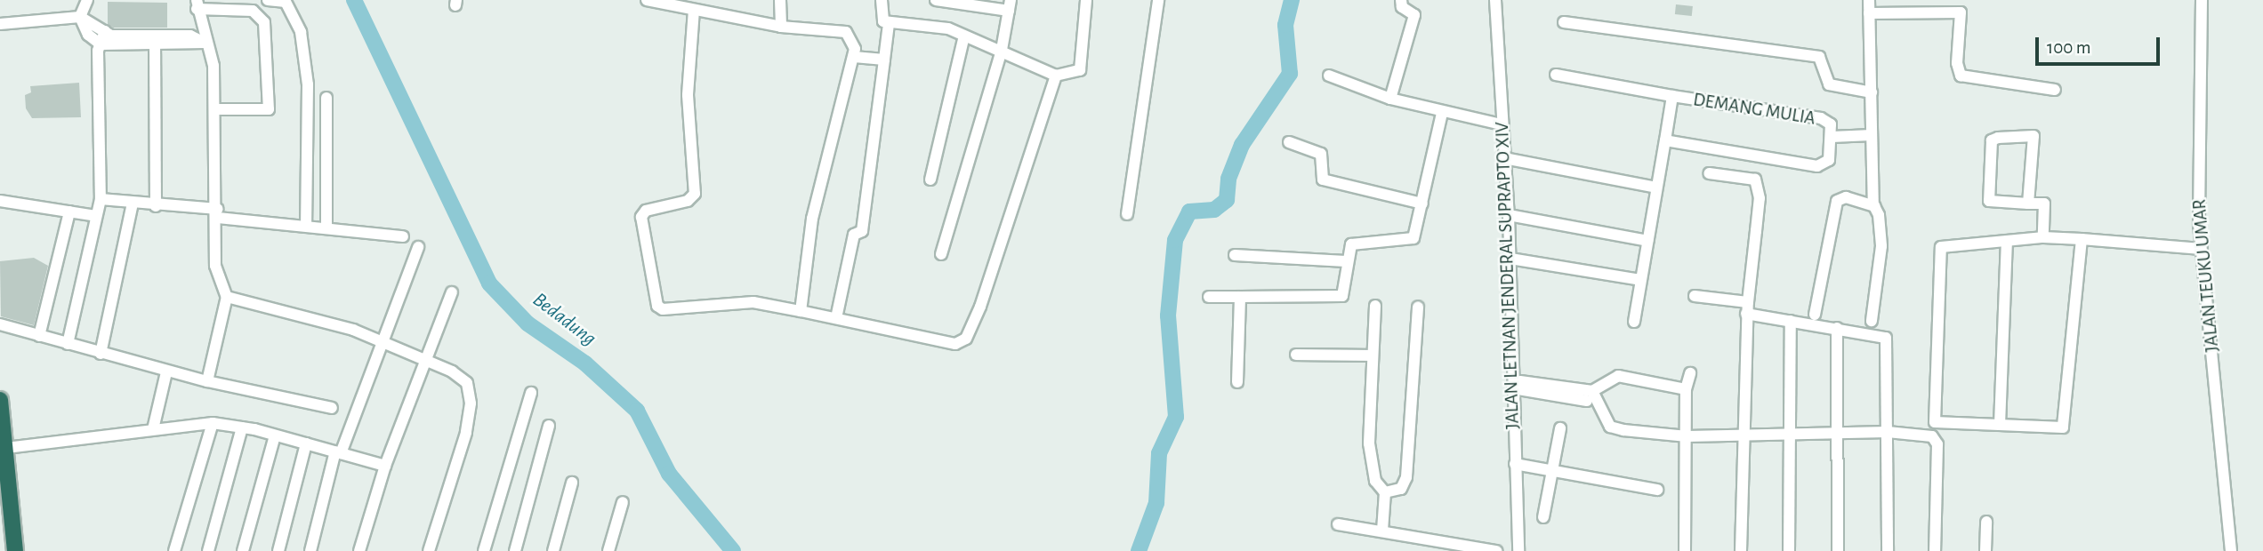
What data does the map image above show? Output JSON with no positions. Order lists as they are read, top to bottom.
{
  "streets": {
    "street": ["DEMANG MULIA", "JALAN LETNAN JENDERAL SUPRAPTO XIV", "JALAN TEUKU UMAR"]
  },
  "water": ["Bedadung"],
  "scale_bar": "100 m"
}
